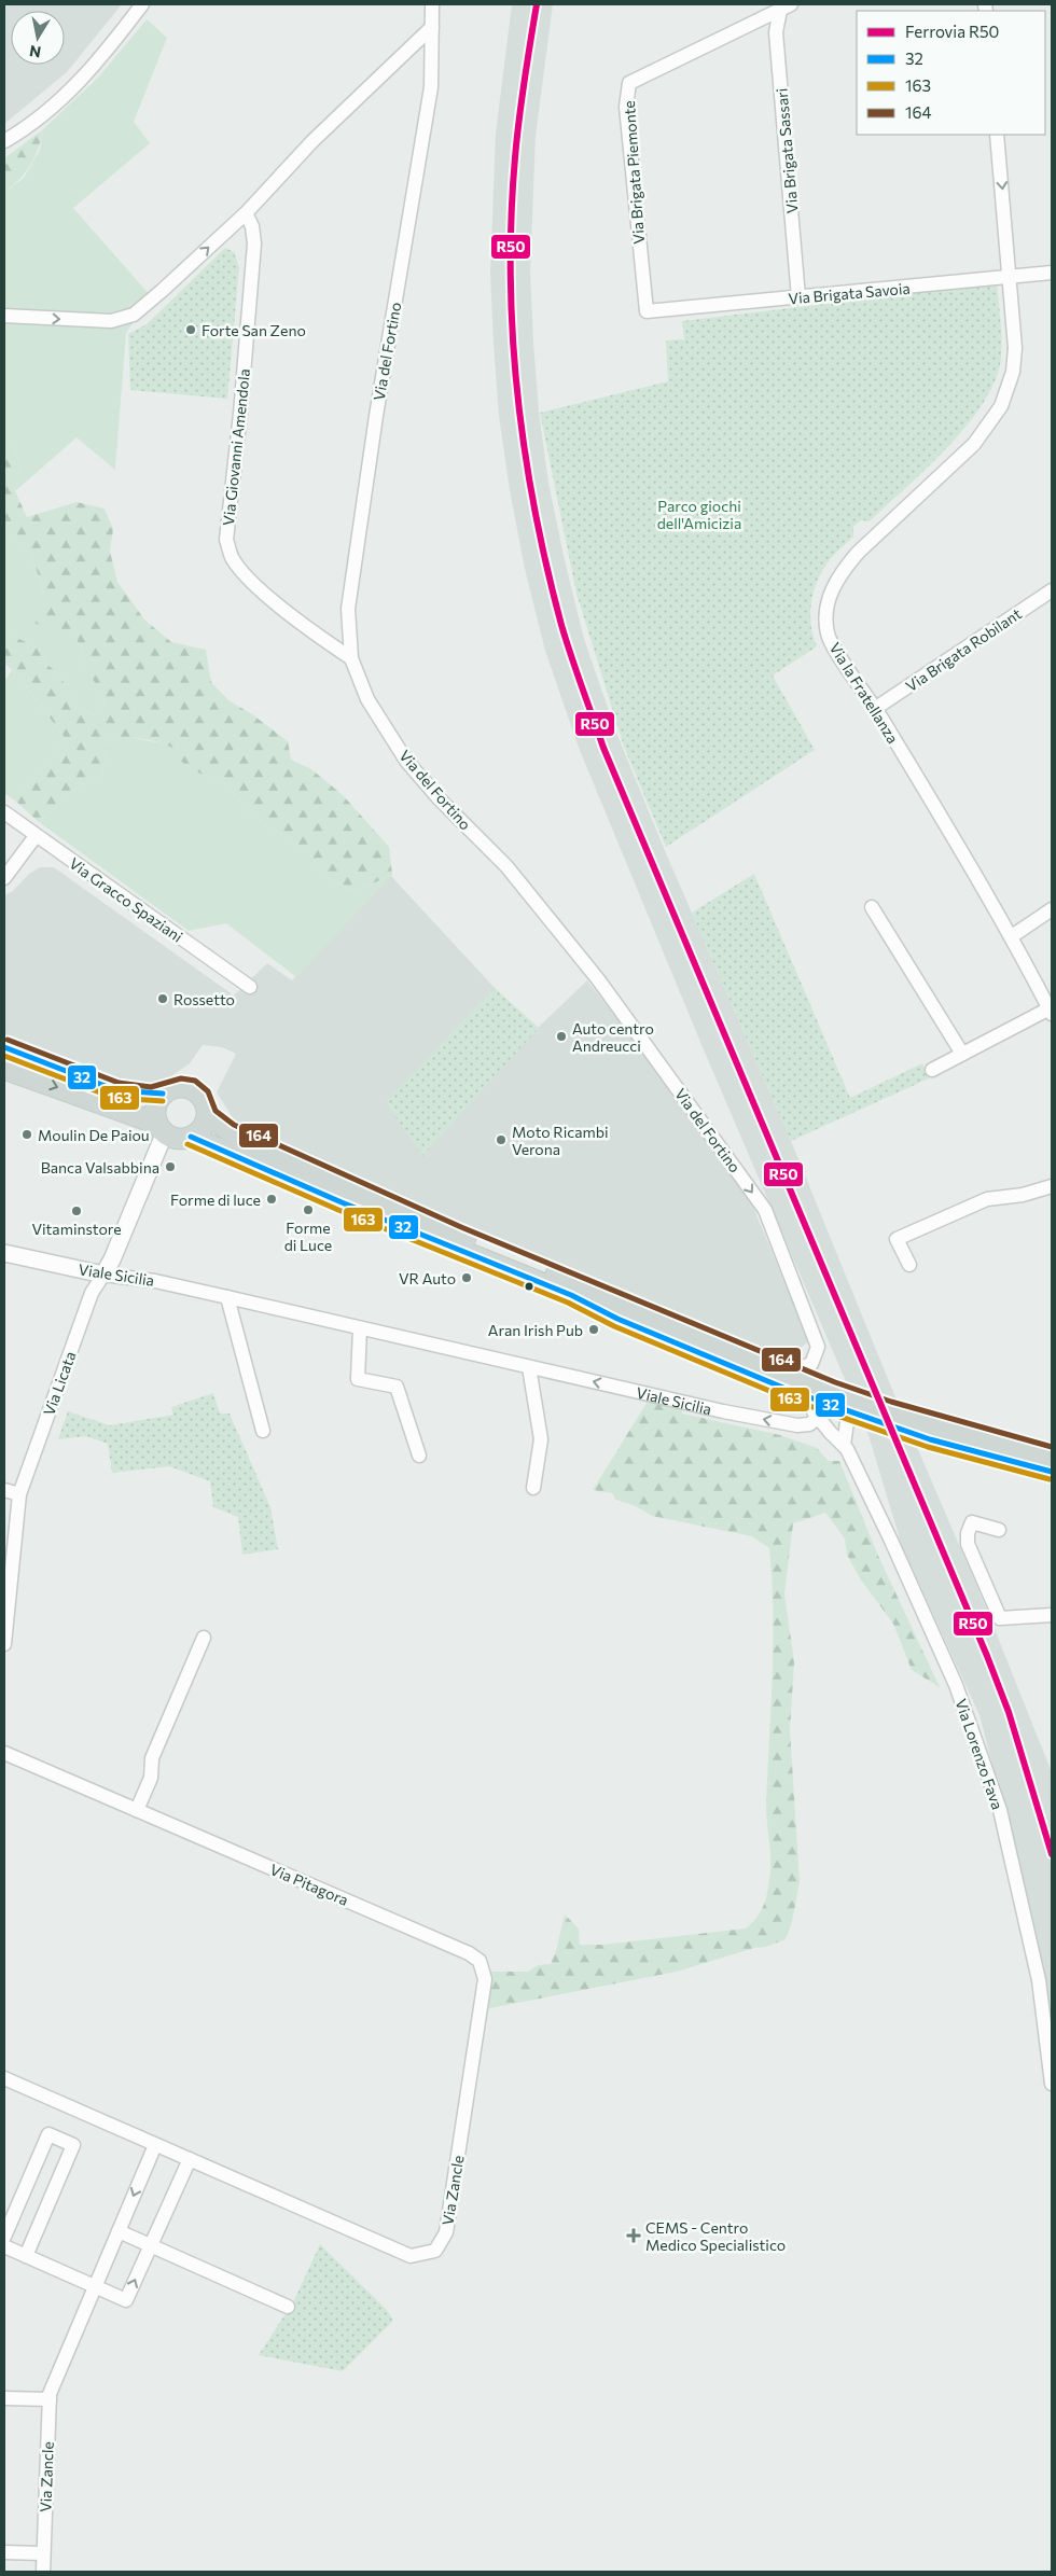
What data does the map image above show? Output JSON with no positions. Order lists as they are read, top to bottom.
{
  "streets": {
    "street": [
      "Via Brigata Sassari",
      "Via Brigata Piemonte",
      "Via Brigata Savoia",
      "Via del Fortino",
      "Via Giovanni Amendola",
      "Via Brigata Robilant",
      "Via la Fratellanza",
      "Via Gracco Spaziani",
      "Viale Sicilia",
      "Via Licata",
      "Via Lorenzo Fava",
      "Via Pitagora",
      "Via Zancle"
    ]
  },
  "crossings": [
    ["Via Brigata Sassari", "Via Brigata Piemonte"],
    ["Via Brigata Sassari", "Via Brigata Savoia"],
    ["Via Brigata Piemonte", "Via Brigata Savoia"],
    ["Via Brigata Savoia", "Via la Fratellanza"],
    ["Via del Fortino", "Via Giovanni Amendola"],
    ["Via Brigata Robilant", "Via la Fratellanza"],
    ["Viale Sicilia", "Via Licata"],
    ["Viale Sicilia", "Via Lorenzo Fava"],
    ["Via Pitagora", "Via Zancle"]
  ],
  "one_way": ["Via del Fortino", "Viale Sicilia"],
  "parks": ["Parco giochi dell'Amicizia"],
  "places": {
    "other": [
      "Forte San Zeno",
      "Rossetto",
      "Auto centro Andreucci",
      "Moulin De Paiou",
      "Moto Ricambi Verona",
      "Banca Valsabbina",
      "Forme di luce",
      "Forme di Luce",
      "Vitaminstore",
      "VR Auto",
      "Aran Irish Pub"
    ],
    "health": ["CEMS - Centro Medico Specialistico"]
  },
  "lines": [
    "rail line R50",
    "transit line 164",
    "transit line 32",
    "transit line 163"
  ],
  "legend": [
    "Ferrovia R50",
    "32",
    "163",
    "164"
  ],
  "north": "bottom"
}
